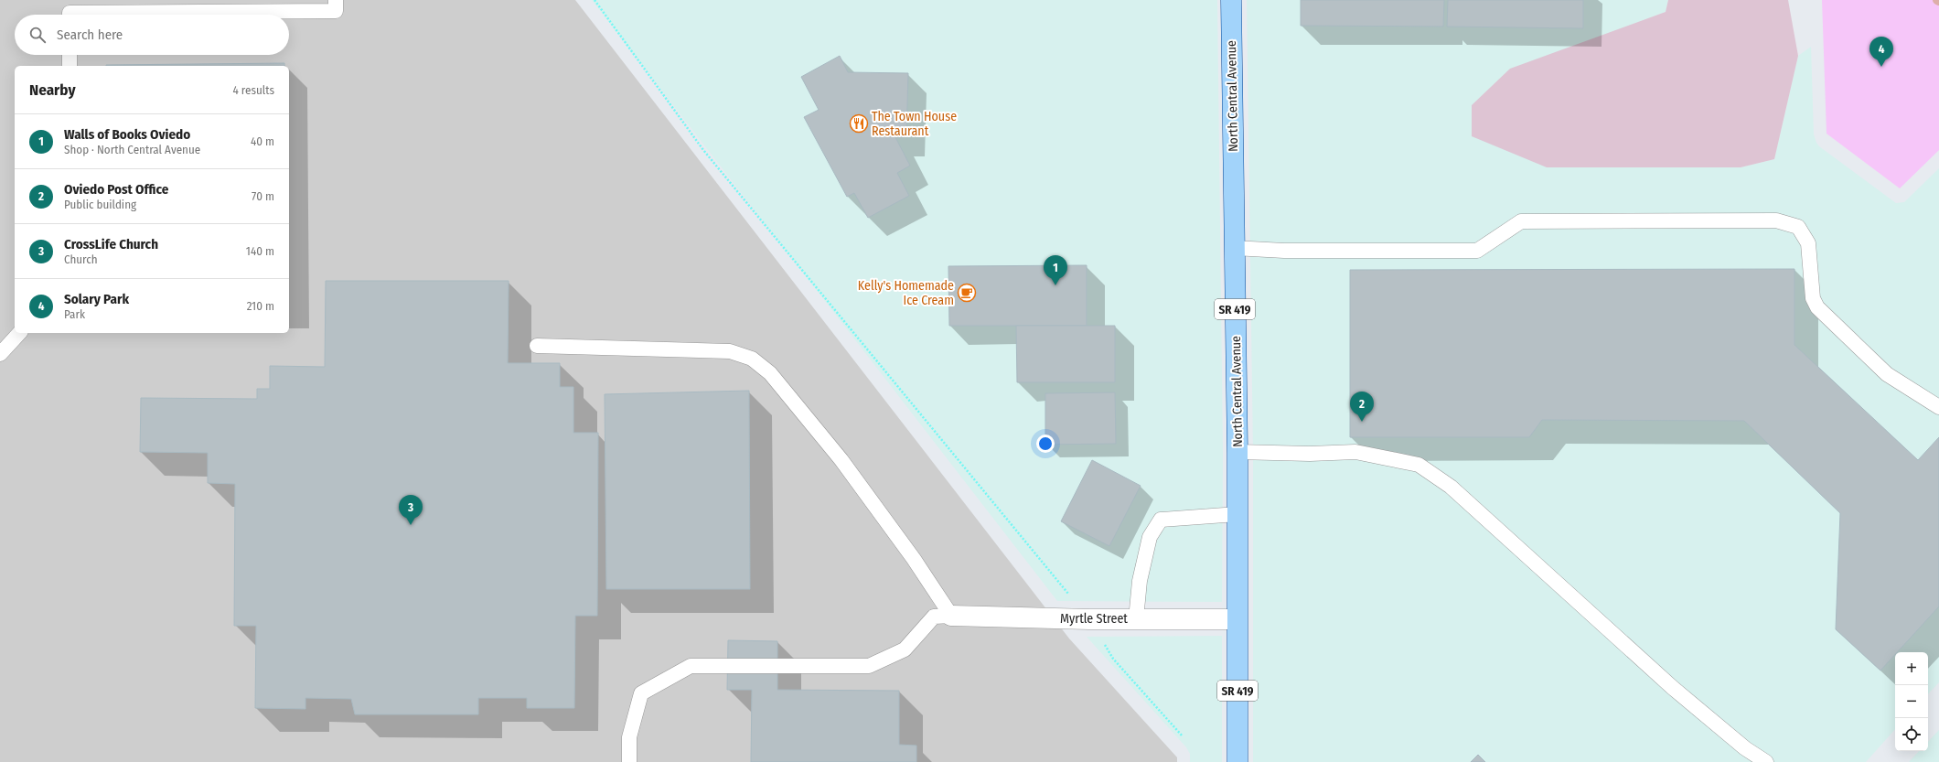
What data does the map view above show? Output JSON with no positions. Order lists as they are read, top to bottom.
{
  "streets": {
    "main road": ["North Central Avenue", "SR 419"],
    "street": ["Myrtle Street"]
  },
  "crossings": [
    ["North Central Avenue", "Myrtle Street"]
  ],
  "places": {
    "restaurant": ["The Town House Restaurant"],
    "cafe": ["Kelly's Homemade Ice Cream"]
  },
  "page": {
    "search": "Search here",
    "pins": [
      "4",
      "1",
      "2",
      "3"
    ],
    "heading": ["Nearby", "4 results"],
    "list": [
      {
        "mark": "1",
        "name": "Walls of Books Oviedo",
        "note": "Shop · North Central Avenue",
        "value": "40 m"
      },
      {
        "mark": "2",
        "name": "Oviedo Post Office",
        "note": "Public building",
        "value": "70 m"
      },
      {
        "mark": "3",
        "name": "CrossLife Church",
        "note": "Church",
        "value": "140 m"
      },
      {
        "mark": "4",
        "name": "Solary Park",
        "note": "Park",
        "value": "210 m"
      }
    ],
    "map_buttons": ["+", "−"]
  }
}
